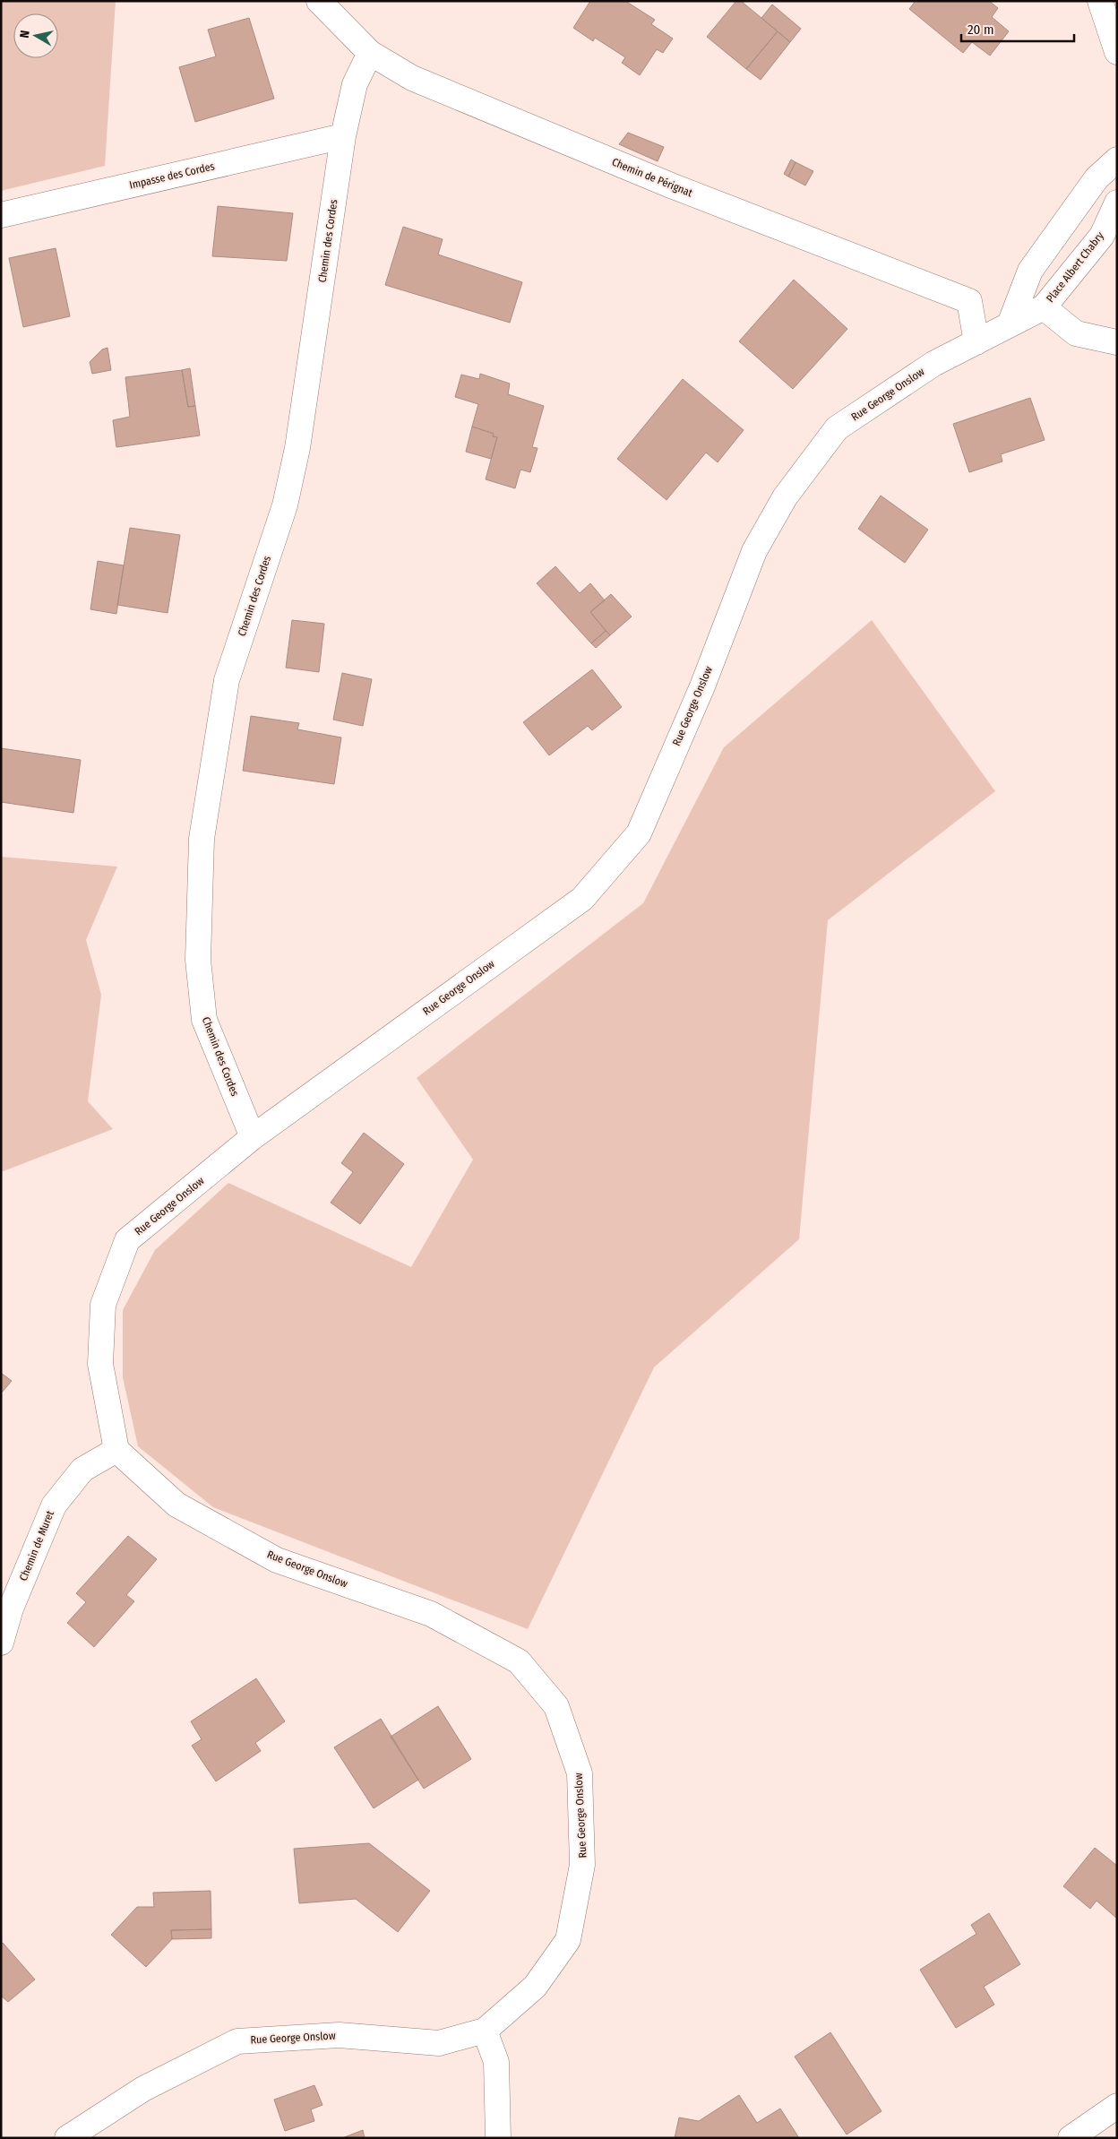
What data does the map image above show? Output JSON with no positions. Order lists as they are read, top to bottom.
{
  "streets": {
    "street": [
      "Impasse des Cordes",
      "Chemin de Pérignat",
      "Chemin des Cordes",
      "Place Albert Chabry",
      "Rue George Onslow",
      "Chemin de Muret"
    ]
  },
  "crossings": [
    ["Impasse des Cordes", "Chemin des Cordes"],
    ["Chemin de Pérignat", "Chemin des Cordes"],
    ["Chemin de Pérignat", "Place Albert Chabry"],
    ["Chemin de Pérignat", "Rue George Onslow"],
    ["Chemin des Cordes", "Rue George Onslow"],
    ["Place Albert Chabry", "Rue George Onslow"],
    ["Rue George Onslow", "Chemin de Muret"]
  ],
  "scale_bar": "20 m",
  "north": "left"
}
